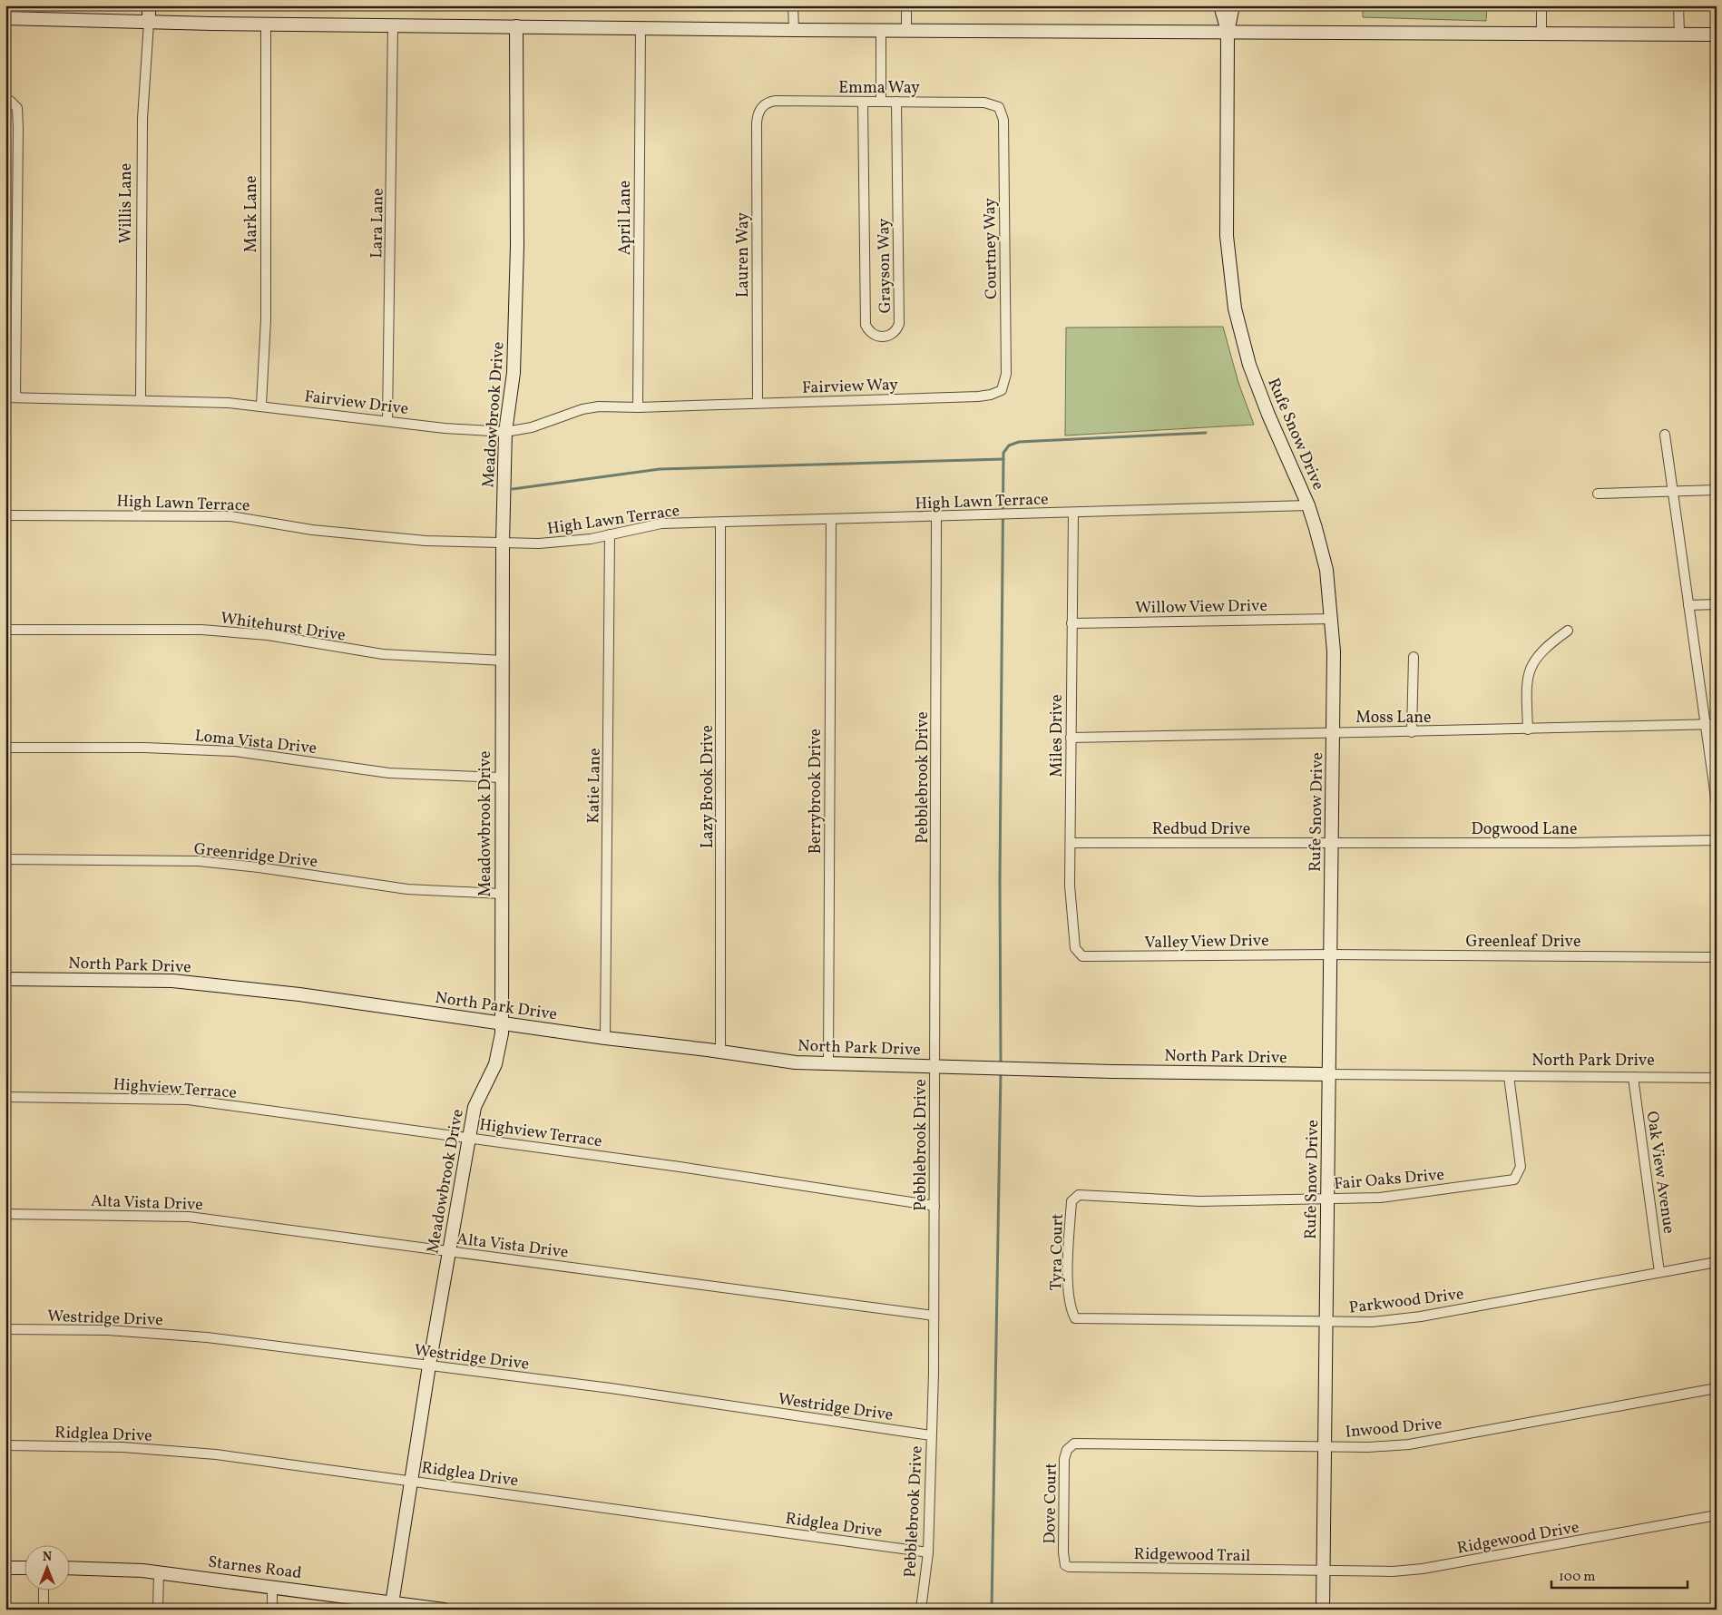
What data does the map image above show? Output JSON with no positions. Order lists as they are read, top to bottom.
{
  "streets": {
    "street": [
      "Emma Way",
      "Willis Lane",
      "Mark Lane",
      "April Lane",
      "Lara Lane",
      "Courtney Way",
      "Lauren Way",
      "Grayson Way",
      "Fairview Way",
      "Fairview Drive",
      "Meadowbrook Drive",
      "Rufe Snow Drive",
      "High Lawn Terrace",
      "Willow View Drive",
      "Whitehurst Drive",
      "Moss Lane",
      "Miles Drive",
      "Loma Vista Drive",
      "Pebblebrook Drive",
      "Katie Lane",
      "Lazy Brook Drive",
      "Berrybrook Drive",
      "Redbud Drive",
      "Dogwood Lane",
      "Greenridge Drive",
      "Valley View Drive",
      "Greenleaf Drive",
      "North Park Drive",
      "Highview Terrace",
      "Oak View Avenue",
      "Fair Oaks Drive",
      "Alta Vista Drive",
      "Tyra Court",
      "Parkwood Drive",
      "Westridge Drive",
      "Inwood Drive",
      "Ridglea Drive",
      "Dove Court",
      "Ridgewood Drive",
      "Ridgewood Trail",
      "Starnes Road"
    ]
  },
  "crossings": [
    ["Emma Way", "Courtney Way"],
    ["Emma Way", "Lauren Way"],
    ["Emma Way", "Grayson Way"],
    ["Willis Lane", "Fairview Drive"],
    ["Mark Lane", "Fairview Drive"],
    ["April Lane", "Fairview Drive"],
    ["Lara Lane", "Fairview Drive"],
    ["Courtney Way", "Fairview Way"],
    ["Lauren Way", "Fairview Way"],
    ["Fairview Way", "Fairview Drive"],
    ["Fairview Drive", "Meadowbrook Drive"],
    ["Meadowbrook Drive", "High Lawn Terrace"],
    ["Meadowbrook Drive", "Whitehurst Drive"],
    ["Meadowbrook Drive", "Loma Vista Drive"],
    ["Meadowbrook Drive", "Greenridge Drive"],
    ["Meadowbrook Drive", "North Park Drive"],
    ["Meadowbrook Drive", "Highview Terrace"],
    ["Meadowbrook Drive", "Alta Vista Drive"],
    ["Meadowbrook Drive", "Westridge Drive"],
    ["Meadowbrook Drive", "Ridglea Drive"],
    ["Meadowbrook Drive", "Starnes Road"],
    ["Rufe Snow Drive", "High Lawn Terrace"],
    ["Rufe Snow Drive", "Willow View Drive"],
    ["Rufe Snow Drive", "Moss Lane"],
    ["Rufe Snow Drive", "Redbud Drive"],
    ["Rufe Snow Drive", "Dogwood Lane"],
    ["Rufe Snow Drive", "Valley View Drive"],
    ["Rufe Snow Drive", "Greenleaf Drive"],
    ["Rufe Snow Drive", "North Park Drive"],
    ["Rufe Snow Drive", "Fair Oaks Drive"],
    ["Rufe Snow Drive", "Parkwood Drive"],
    ["Rufe Snow Drive", "Inwood Drive"],
    ["Rufe Snow Drive", "Ridgewood Drive"],
    ["Rufe Snow Drive", "Ridgewood Trail"],
    ["High Lawn Terrace", "Miles Drive"],
    ["High Lawn Terrace", "Pebblebrook Drive"],
    ["High Lawn Terrace", "Katie Lane"],
    ["High Lawn Terrace", "Lazy Brook Drive"],
    ["High Lawn Terrace", "Berrybrook Drive"],
    ["Willow View Drive", "Miles Drive"],
    ["Moss Lane", "Miles Drive"],
    ["Miles Drive", "Redbud Drive"],
    ["Miles Drive", "Valley View Drive"],
    ["Pebblebrook Drive", "North Park Drive"],
    ["Pebblebrook Drive", "Highview Terrace"],
    ["Pebblebrook Drive", "Alta Vista Drive"],
    ["Pebblebrook Drive", "Westridge Drive"],
    ["Pebblebrook Drive", "Ridglea Drive"],
    ["Katie Lane", "North Park Drive"],
    ["Lazy Brook Drive", "North Park Drive"],
    ["Berrybrook Drive", "North Park Drive"],
    ["Redbud Drive", "Dogwood Lane"],
    ["Valley View Drive", "Greenleaf Drive"],
    ["North Park Drive", "Oak View Avenue"],
    ["North Park Drive", "Fair Oaks Drive"],
    ["Oak View Avenue", "Parkwood Drive"],
    ["Fair Oaks Drive", "Tyra Court"],
    ["Tyra Court", "Parkwood Drive"],
    ["Inwood Drive", "Dove Court"],
    ["Dove Court", "Ridgewood Trail"],
    ["Ridgewood Drive", "Ridgewood Trail"]
  ],
  "scale_bar": "100 m",
  "north": "top"
}
